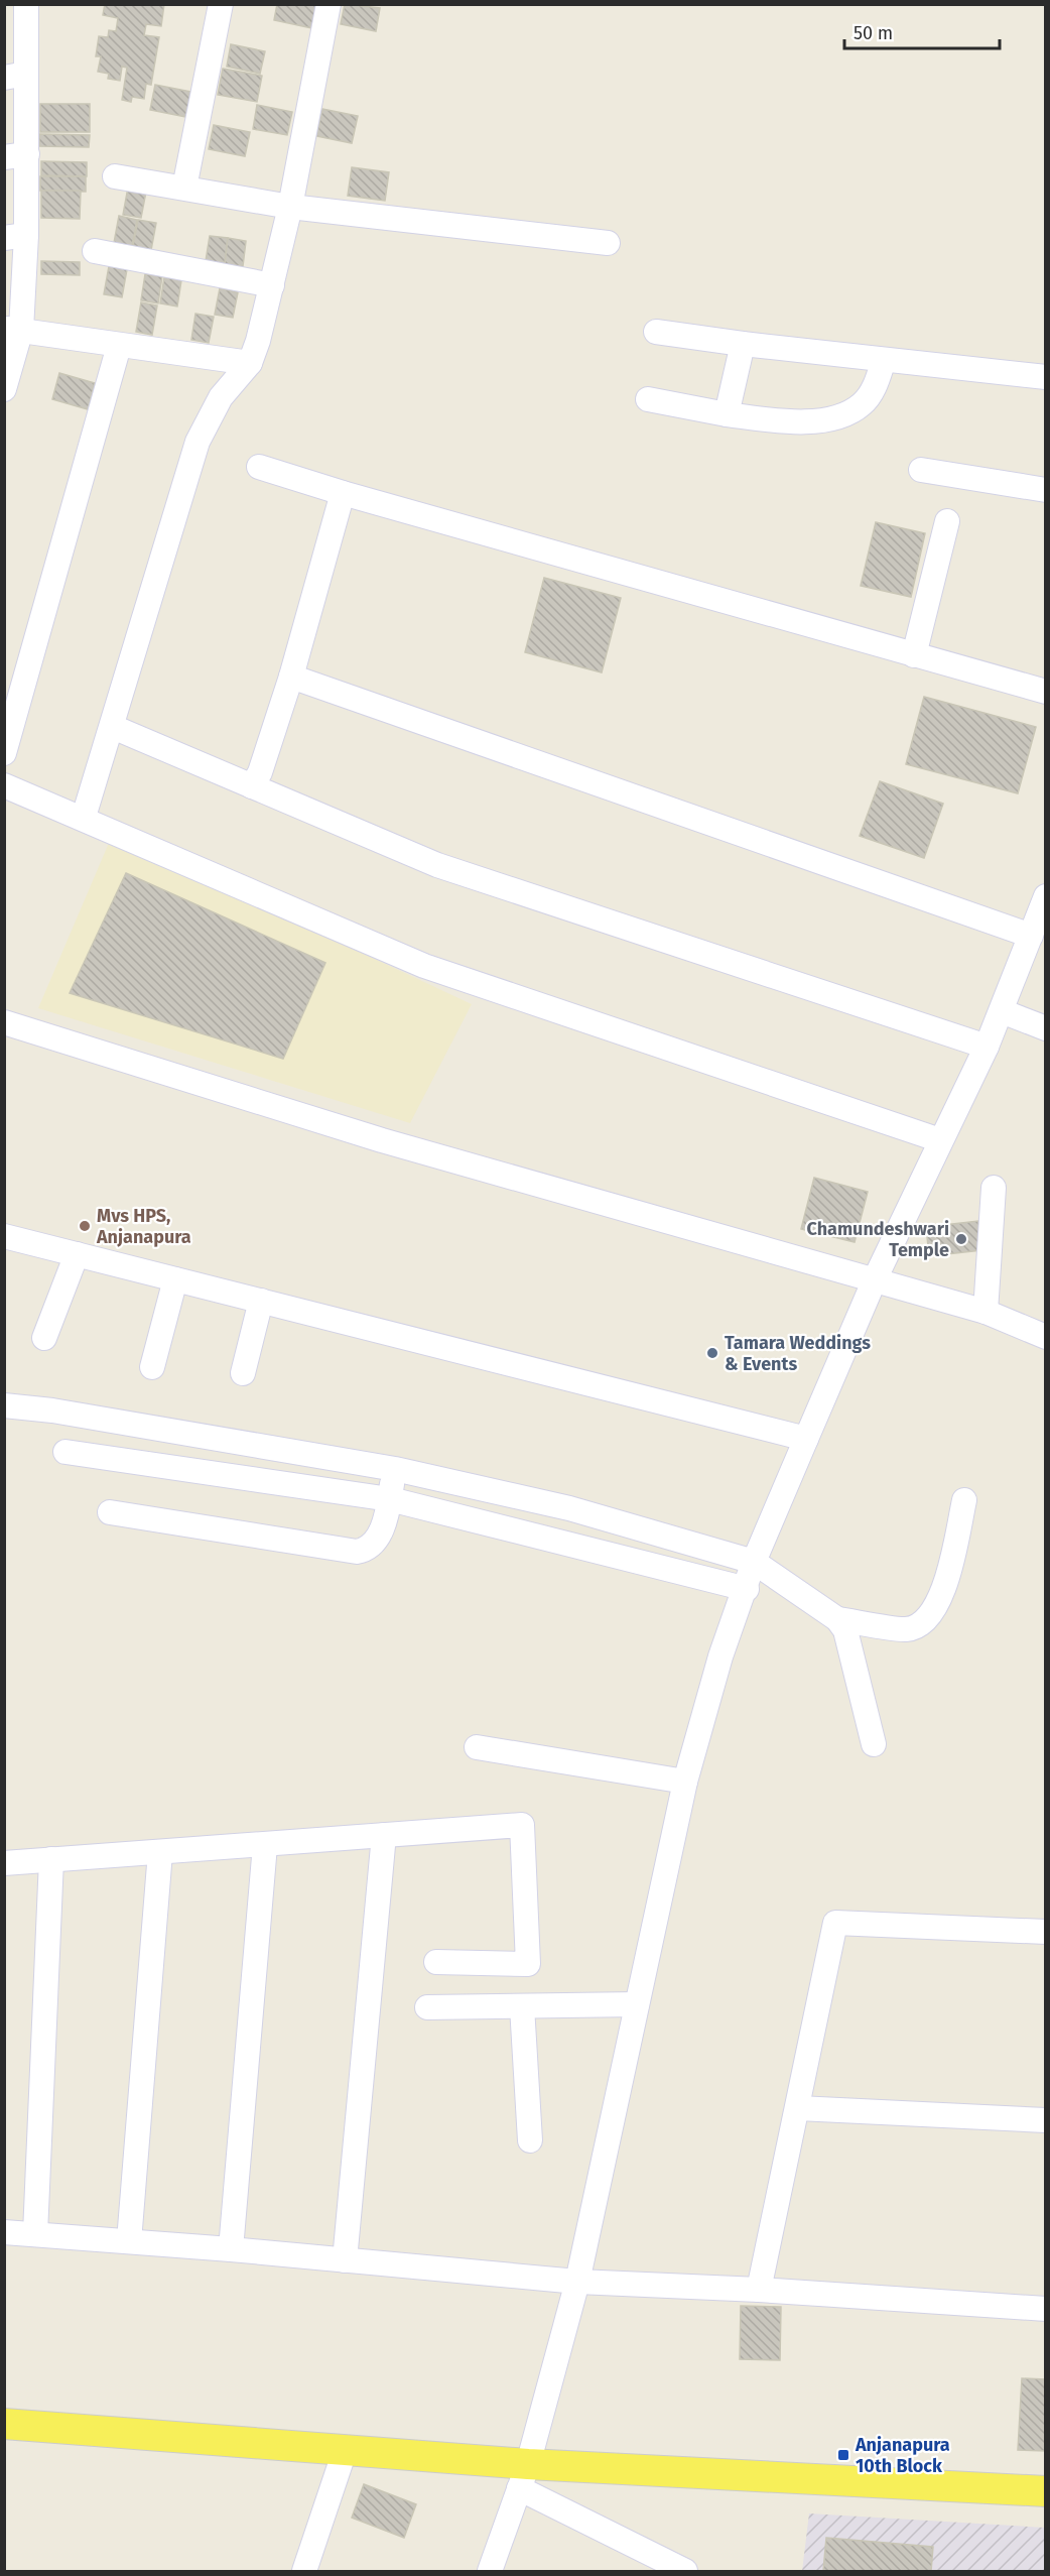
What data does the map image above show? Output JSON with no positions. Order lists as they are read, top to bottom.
{
  "places": {
    "other": ["Mvs HPS, Anjanapura", "Chamundeshwari Temple", "Tamara Weddings & Events"],
    "transit": ["Anjanapura 10th Block"]
  },
  "scale_bar": "50 m"
}
